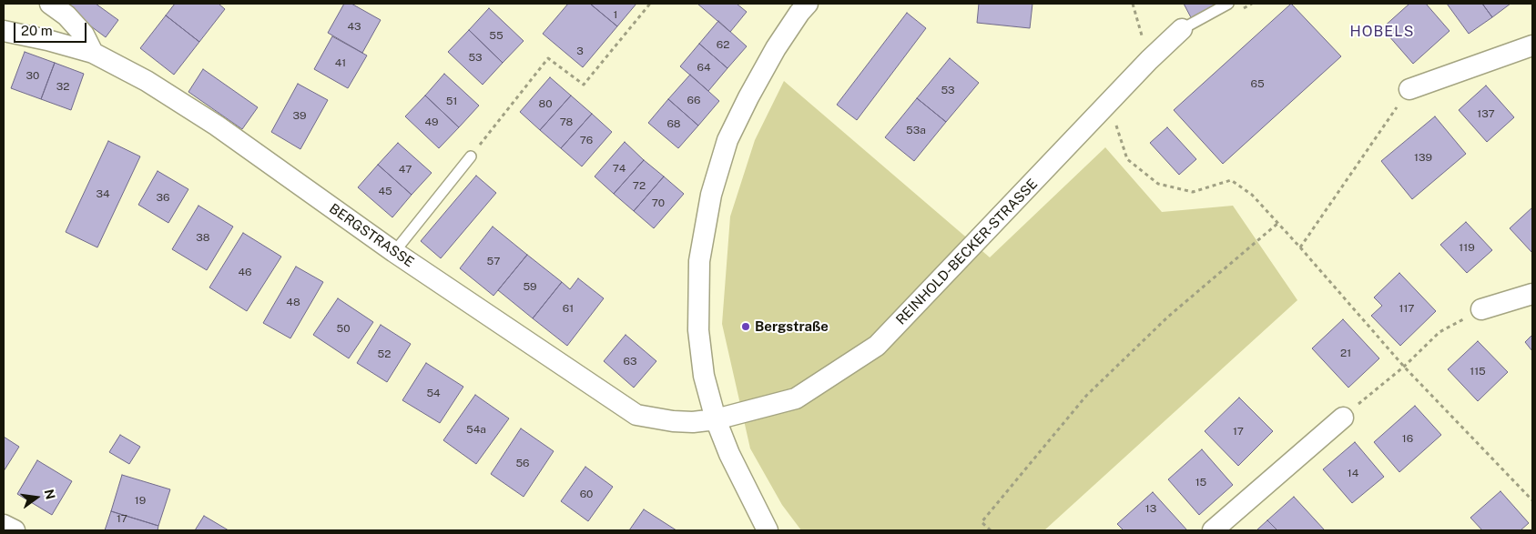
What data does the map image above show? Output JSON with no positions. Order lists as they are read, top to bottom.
{
  "streets": {
    "street": ["BERGSTRASSE", "REINHOLD-BECKER-STRASSE"]
  },
  "crossings": [
    ["BERGSTRASSE", "REINHOLD-BECKER-STRASSE"]
  ],
  "districts": ["HOBELS"],
  "places": ["Bergstraße"],
  "house_numbers": [
    "1",
    "43",
    "55",
    "62",
    "3",
    "53",
    "41",
    "64",
    "30",
    "65",
    "32",
    "53",
    "66",
    "51",
    "80",
    "137",
    "39",
    "49",
    "78",
    "68",
    "53a",
    "76",
    "139",
    "74",
    "47",
    "72",
    "45",
    "34",
    "36",
    "70",
    "38",
    "119",
    "57",
    "46",
    "59",
    "48",
    "61",
    "117",
    "50",
    "21",
    "52",
    "63",
    "115",
    "54",
    "54a",
    "17",
    "16",
    "56",
    "14",
    "15",
    "60",
    "19",
    "13",
    "17"
  ],
  "scale_bar": "20 m",
  "north": "right"
}
